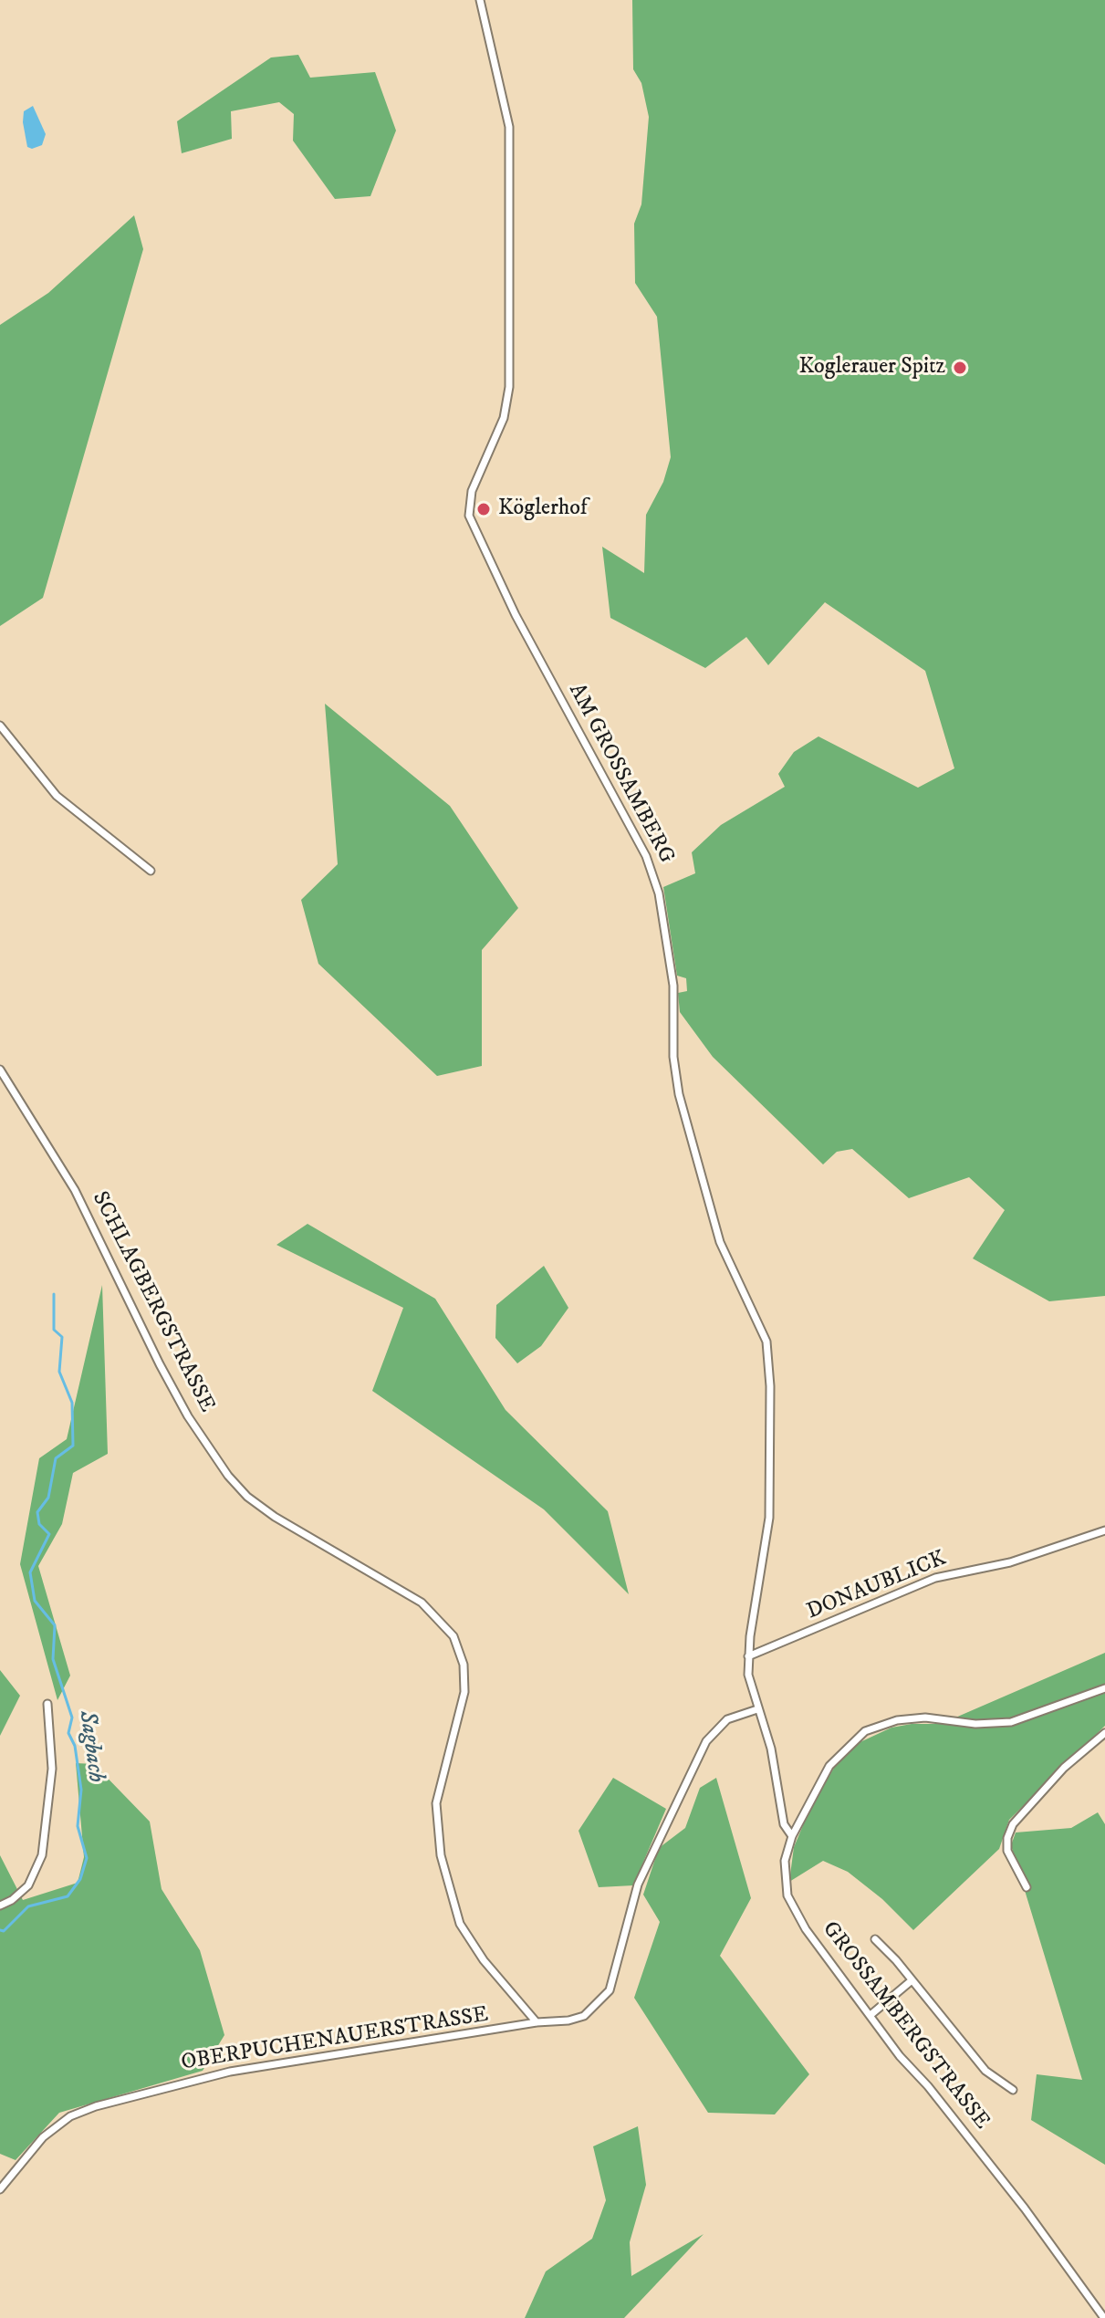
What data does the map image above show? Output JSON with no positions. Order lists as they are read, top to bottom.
{
  "streets": {
    "street": [
      "AM GROSSAMBERG",
      "SCHLAGBERGSTRASSE",
      "DONAUBLICK",
      "GROSSAMBERGSTRASSE",
      "OBERPUCHENAUERSTRASSE"
    ]
  },
  "crossings": [
    ["AM GROSSAMBERG", "DONAUBLICK"],
    ["AM GROSSAMBERG", "GROSSAMBERGSTRASSE"],
    ["SCHLAGBERGSTRASSE", "OBERPUCHENAUERSTRASSE"]
  ],
  "water": ["Sagbach"],
  "places": ["Koglerauer Spitz", "Köglerhof"]
}
